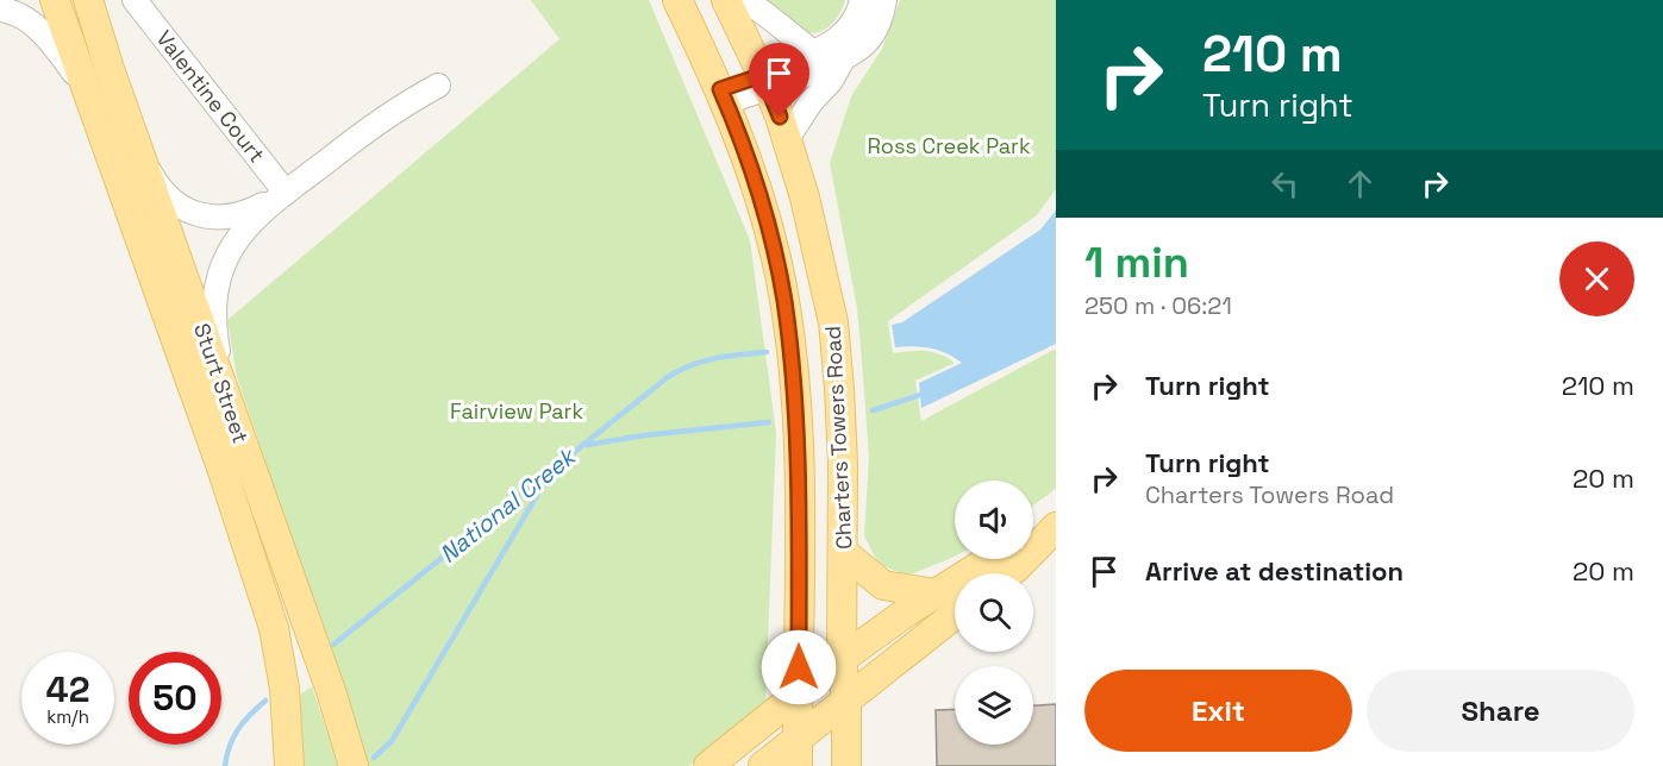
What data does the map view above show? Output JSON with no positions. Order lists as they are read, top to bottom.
{
  "streets": {
    "main road": ["Sturt Street", "Charters Towers Road"],
    "street": ["Valentine Court"]
  },
  "water": ["National Creek"],
  "parks": ["Ross Creek Park", "Fairview Park"],
  "page": {
    "turn": ["210 m", "Turn right"],
    "heading": ["1 min", "250 m · 06:21"],
    "list": [
      {
        "name": "Turn right",
        "value": "210 m"
      },
      {
        "name": "Turn right",
        "note": "Charters Towers Road",
        "value": "20 m"
      },
      {
        "name": "Arrive at destination",
        "value": "20 m"
      }
    ],
    "speed": "42 km/h",
    "limit": "50",
    "buttons": ["Exit", "Share"]
  }
}
